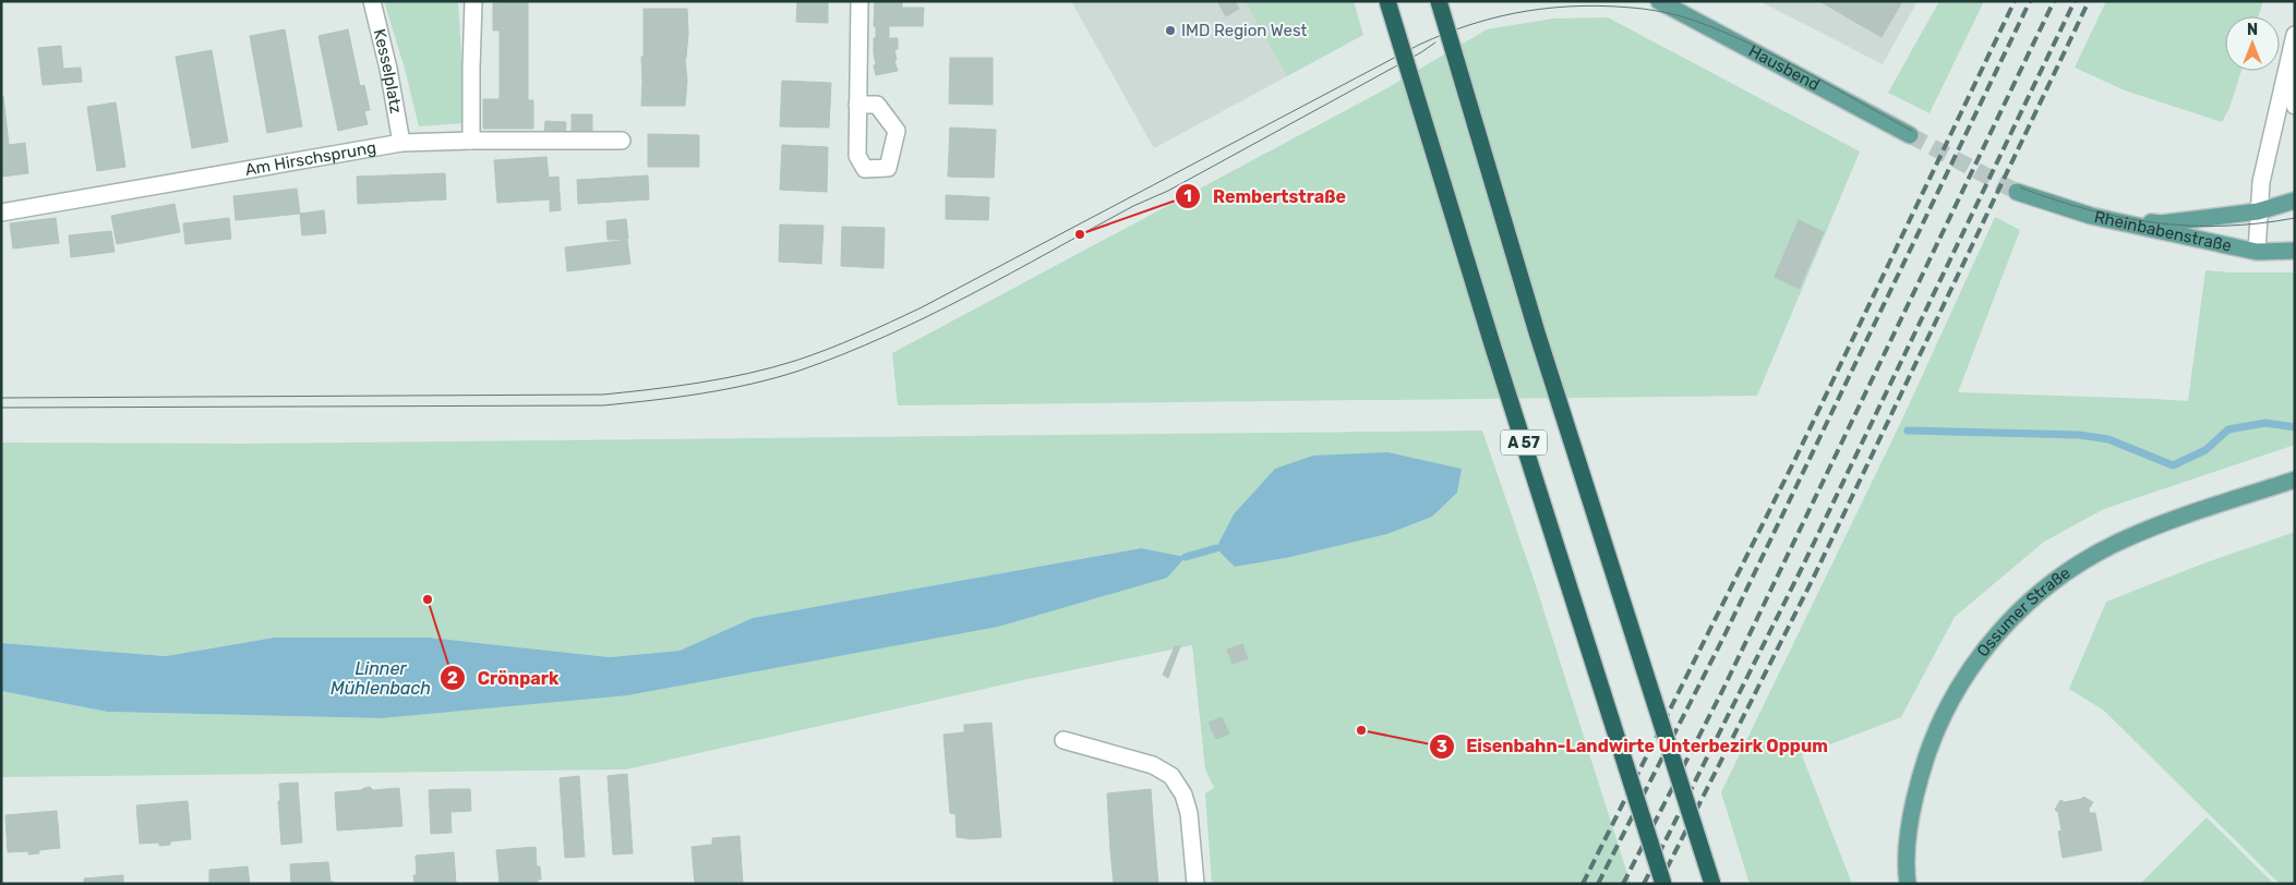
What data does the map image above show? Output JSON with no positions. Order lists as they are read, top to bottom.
{
  "streets": {
    "highway": ["A 57"],
    "main road": ["Hausbend", "Rheinbabenstraße", "Ossumer Straße"],
    "street": ["Kesselplatz", "Am Hirschsprung"]
  },
  "crossings": [
    ["Kesselplatz", "Am Hirschsprung"]
  ],
  "water": ["Linner Mühlenbach"],
  "places": [
    "IMD Region West",
    "Rembertstraße",
    "Crönpark",
    "Eisenbahn-Landwirte Unterbezirk Oppum"
  ],
  "north": "top"
}
